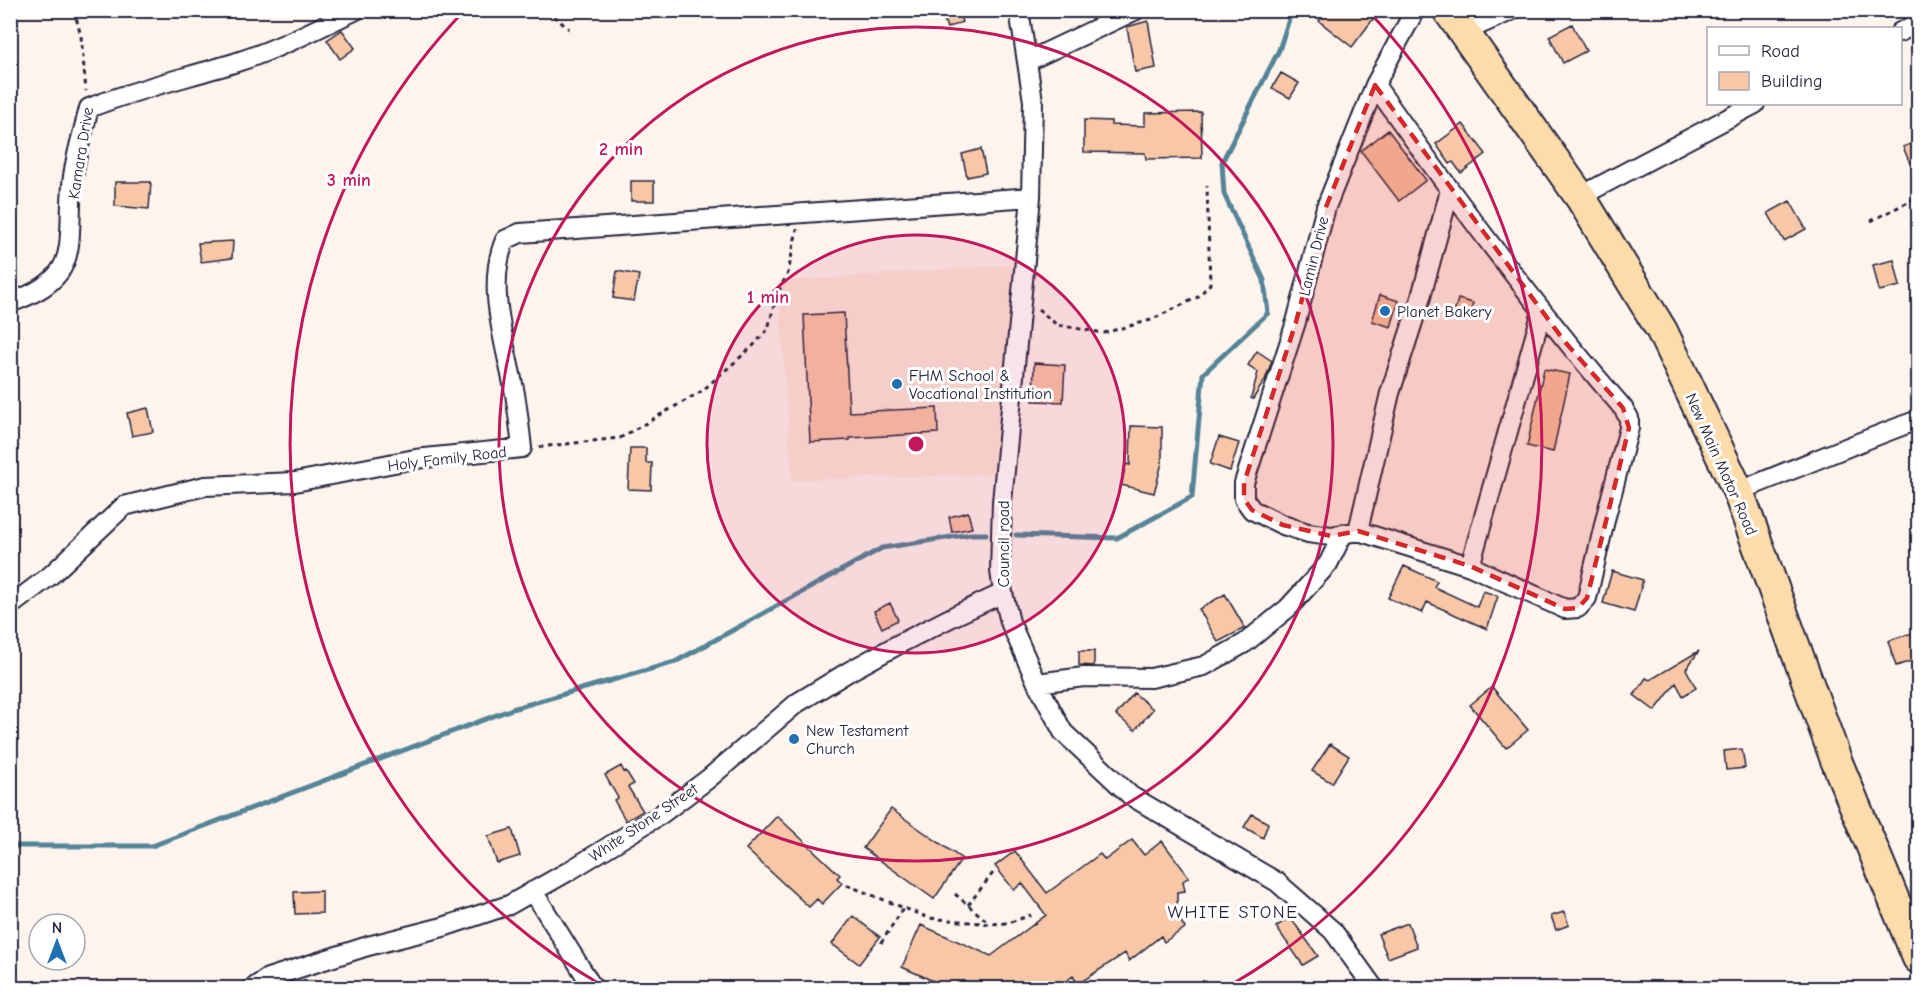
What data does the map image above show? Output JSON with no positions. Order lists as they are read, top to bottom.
{
  "streets": {
    "highway": ["New Main Motor Road"],
    "street": [
      "Kamara Drive",
      "Lamin Drive",
      "Holy Family Road",
      "Council road",
      "White Stone Street"
    ]
  },
  "crossings": [
    ["Council road", "White Stone Street"]
  ],
  "districts": ["WHITE STONE"],
  "places": ["Planet Bakery", "FHM School & Vocational Institution", "New Testament Church"],
  "legend": ["Road", "Building"],
  "north": "top",
  "rings": ["2 min", "3 min", "1 min"]
}
